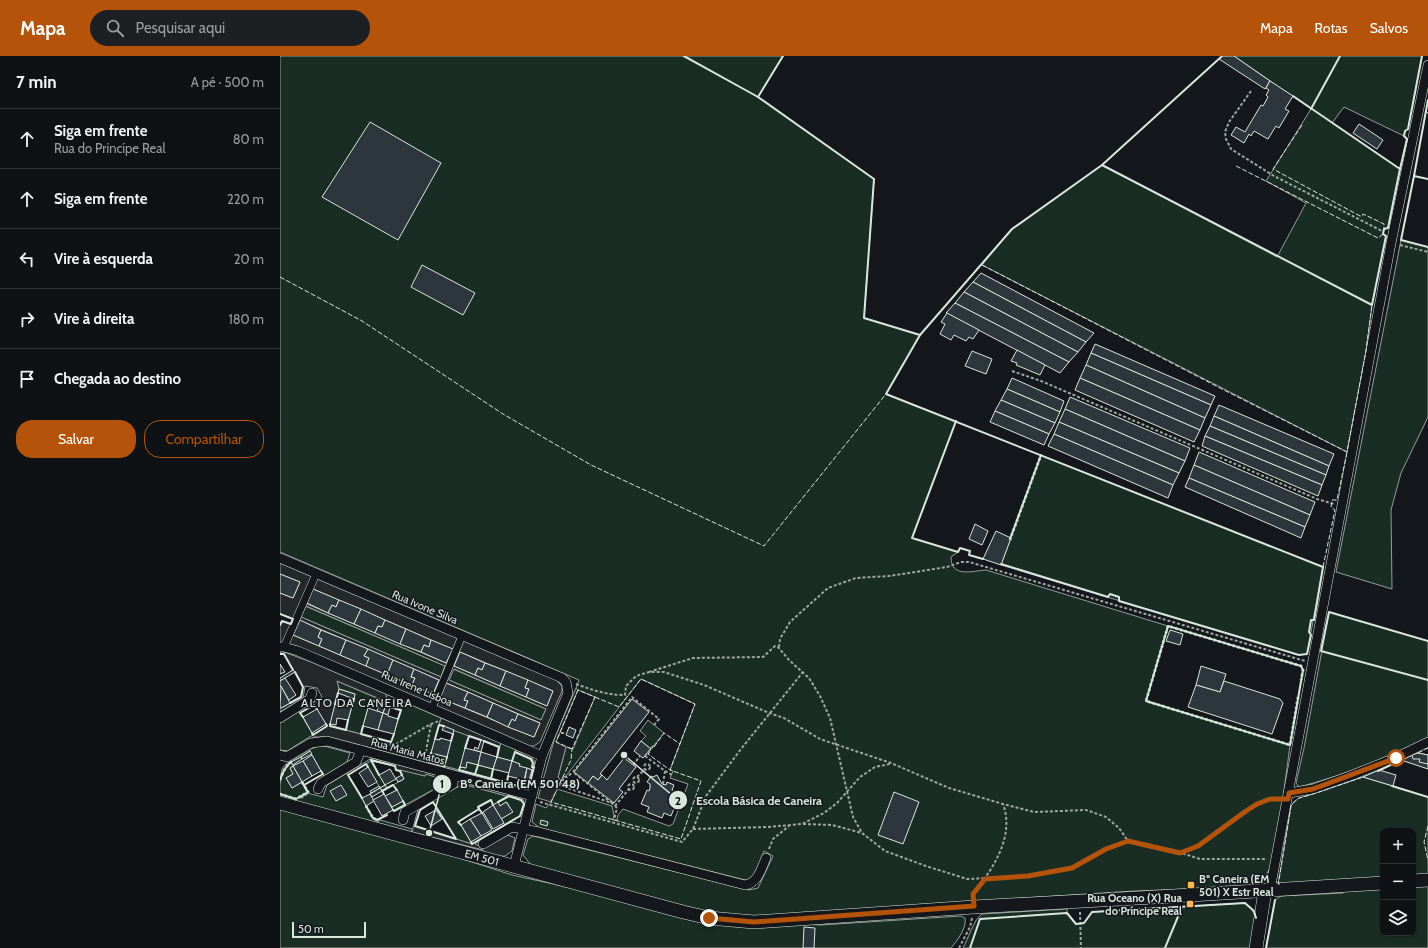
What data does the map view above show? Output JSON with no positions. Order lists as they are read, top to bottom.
{
  "streets": {
    "main road": ["EM 501"],
    "street": ["Rua Ivone Silva", "Rua Irene Lisboa", "Rua Maria Matos"]
  },
  "districts": ["ALTO DA CANEIRA"],
  "places": {
    "other": ["Escola Básica de Caneira", "Bº Caneira (EM 501 48)"],
    "transit": ["Bº Caneira (EM 501) X Estr Real", "Rua Oceano (X) Rua do Príncipe Real"]
  },
  "scale_bar": "50 m",
  "page": {
    "header": "Mapa",
    "search": "Pesquisar aqui",
    "nav": ["Mapa", "Rotas", "Salvos"],
    "heading": ["7 min", "A pé · 500 m"],
    "list": [
      ["Siga em frente", "Rua do Princípe Real", "80 m"],
      ["Siga em frente", "220 m"],
      ["Vire à esquerda", "20 m"],
      ["Vire à direita", "180 m"],
      "Chegada ao destino"
    ],
    "buttons": ["Salvar", "Compartilhar"],
    "map_buttons": ["+", "−"],
    "scale": "50 m"
  }
}
